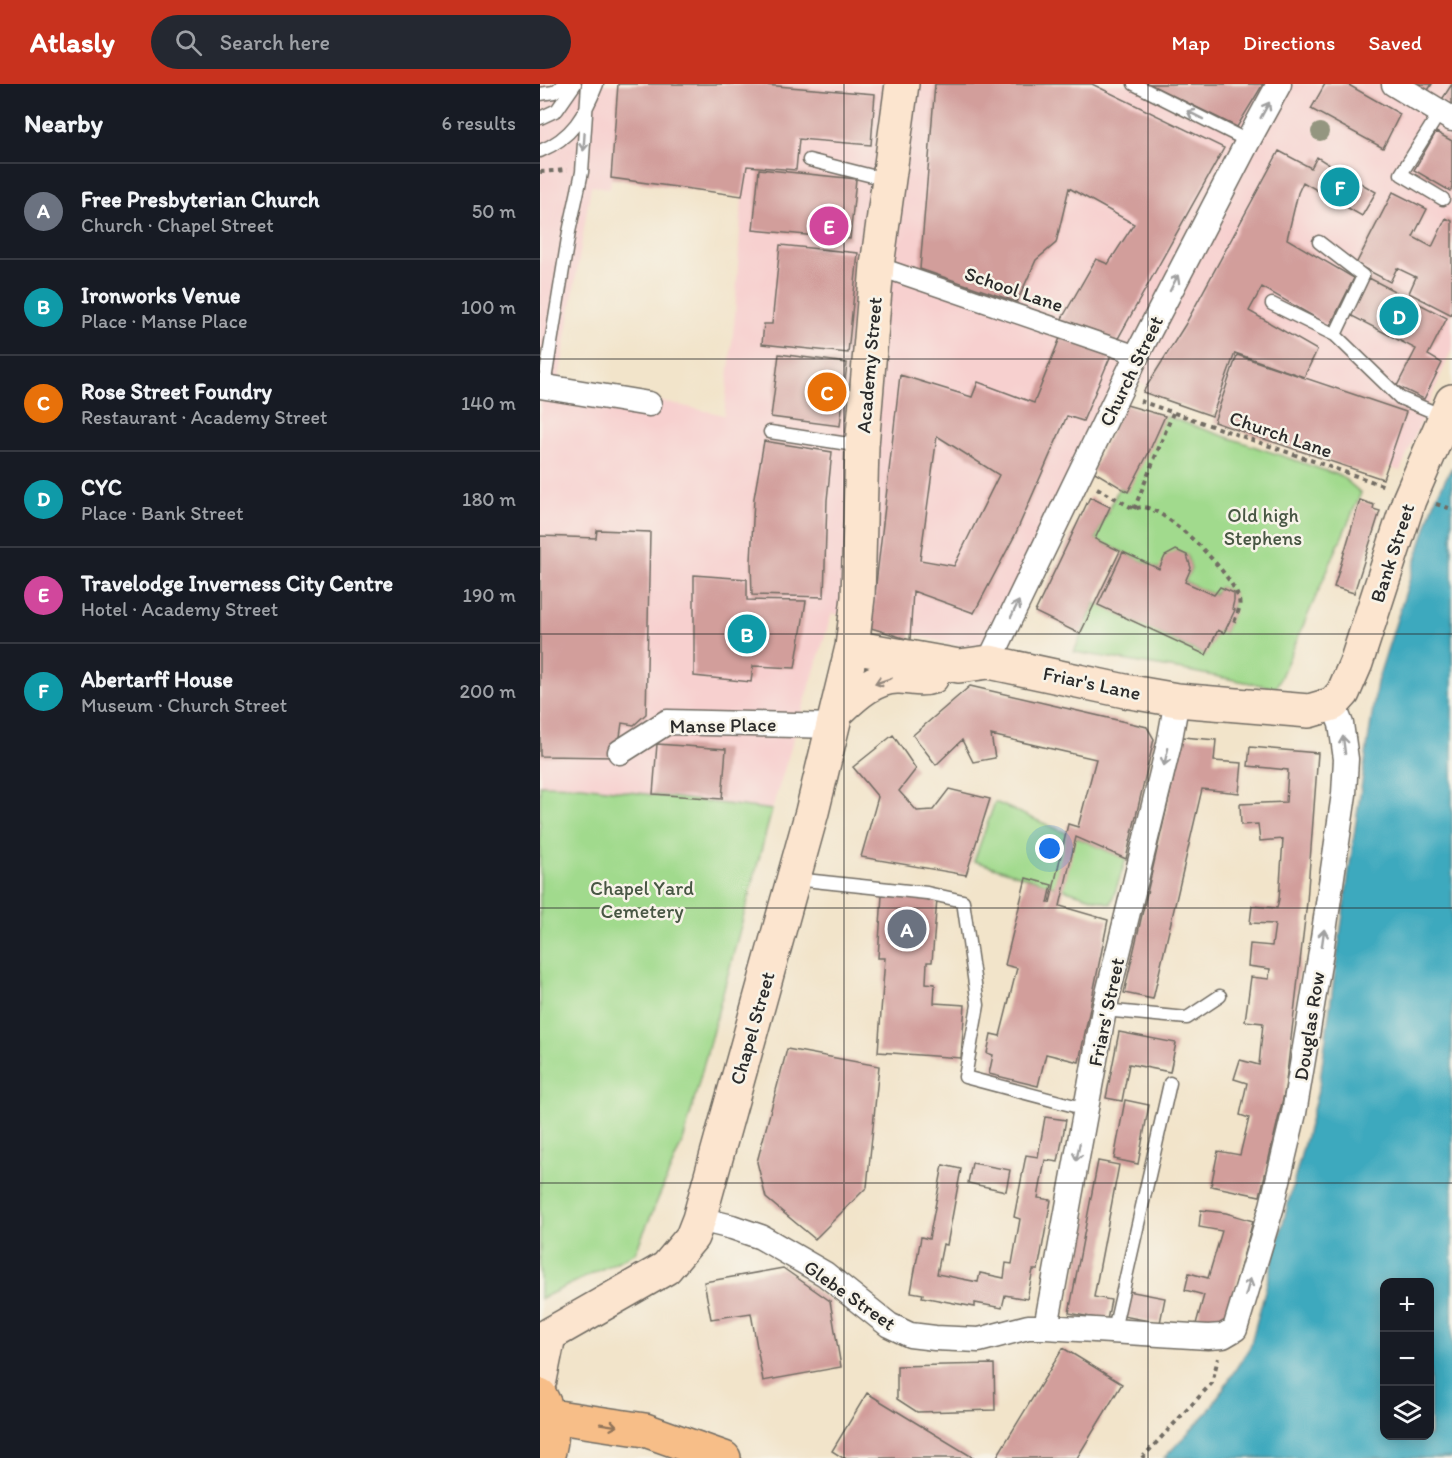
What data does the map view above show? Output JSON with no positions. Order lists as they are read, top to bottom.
{
  "streets": {
    "main road": [
      "Academy Street",
      "Bank Street",
      "Friar's Lane",
      "Chapel Street"
    ],
    "street": [
      "School Lane",
      "Church Street",
      "Manse Place",
      "Friars' Street",
      "Douglas Row",
      "Glebe Street"
    ],
    "path": ["Church Lane"]
  },
  "crossings": [
    ["School Lane", "Academy Street"],
    ["School Lane", "Church Street"],
    ["Academy Street", "Friar's Lane"],
    ["Academy Street", "Chapel Street"],
    ["Church Street", "Church Lane"],
    ["Church Street", "Friar's Lane"],
    ["Church Lane", "Bank Street"],
    ["Bank Street", "Friar's Lane"],
    ["Bank Street", "Douglas Row"],
    ["Friar's Lane", "Friars' Street"],
    ["Friar's Lane", "Douglas Row"],
    ["Friar's Lane", "Chapel Street"],
    ["Manse Place", "Chapel Street"],
    ["Friars' Street", "Glebe Street"],
    ["Douglas Row", "Glebe Street"],
    ["Chapel Street", "Glebe Street"]
  ],
  "one_way": ["Church Street", "Friars' Street", "Douglas Row"],
  "parks": ["Old high Stephens", "Chapel Yard Cemetery"],
  "page": {
    "header": "Atlasly",
    "search": "Search here",
    "nav": ["Map", "Directions", "Saved"],
    "heading": ["Nearby", "6 results"],
    "list": [
      {
        "mark": "A",
        "name": "Free Presbyterian Church",
        "note": "Church · Chapel Street",
        "value": "50 m"
      },
      {
        "mark": "B",
        "name": "Ironworks Venue",
        "note": "Place · Manse Place",
        "value": "100 m"
      },
      {
        "mark": "C",
        "name": "Rose Street Foundry",
        "note": "Restaurant · Academy Street",
        "value": "140 m"
      },
      {
        "mark": "D",
        "name": "CYC",
        "note": "Place · Bank Street",
        "value": "180 m"
      },
      {
        "mark": "E",
        "name": "Travelodge Inverness City Centre",
        "note": "Hotel · Academy Street",
        "value": "190 m"
      },
      {
        "mark": "F",
        "name": "Abertarff House",
        "note": "Museum · Church Street",
        "value": "200 m"
      }
    ],
    "pins": [
      "F",
      "E",
      "D",
      "C",
      "B",
      "A"
    ],
    "map_buttons": ["+", "−"]
  }
}
